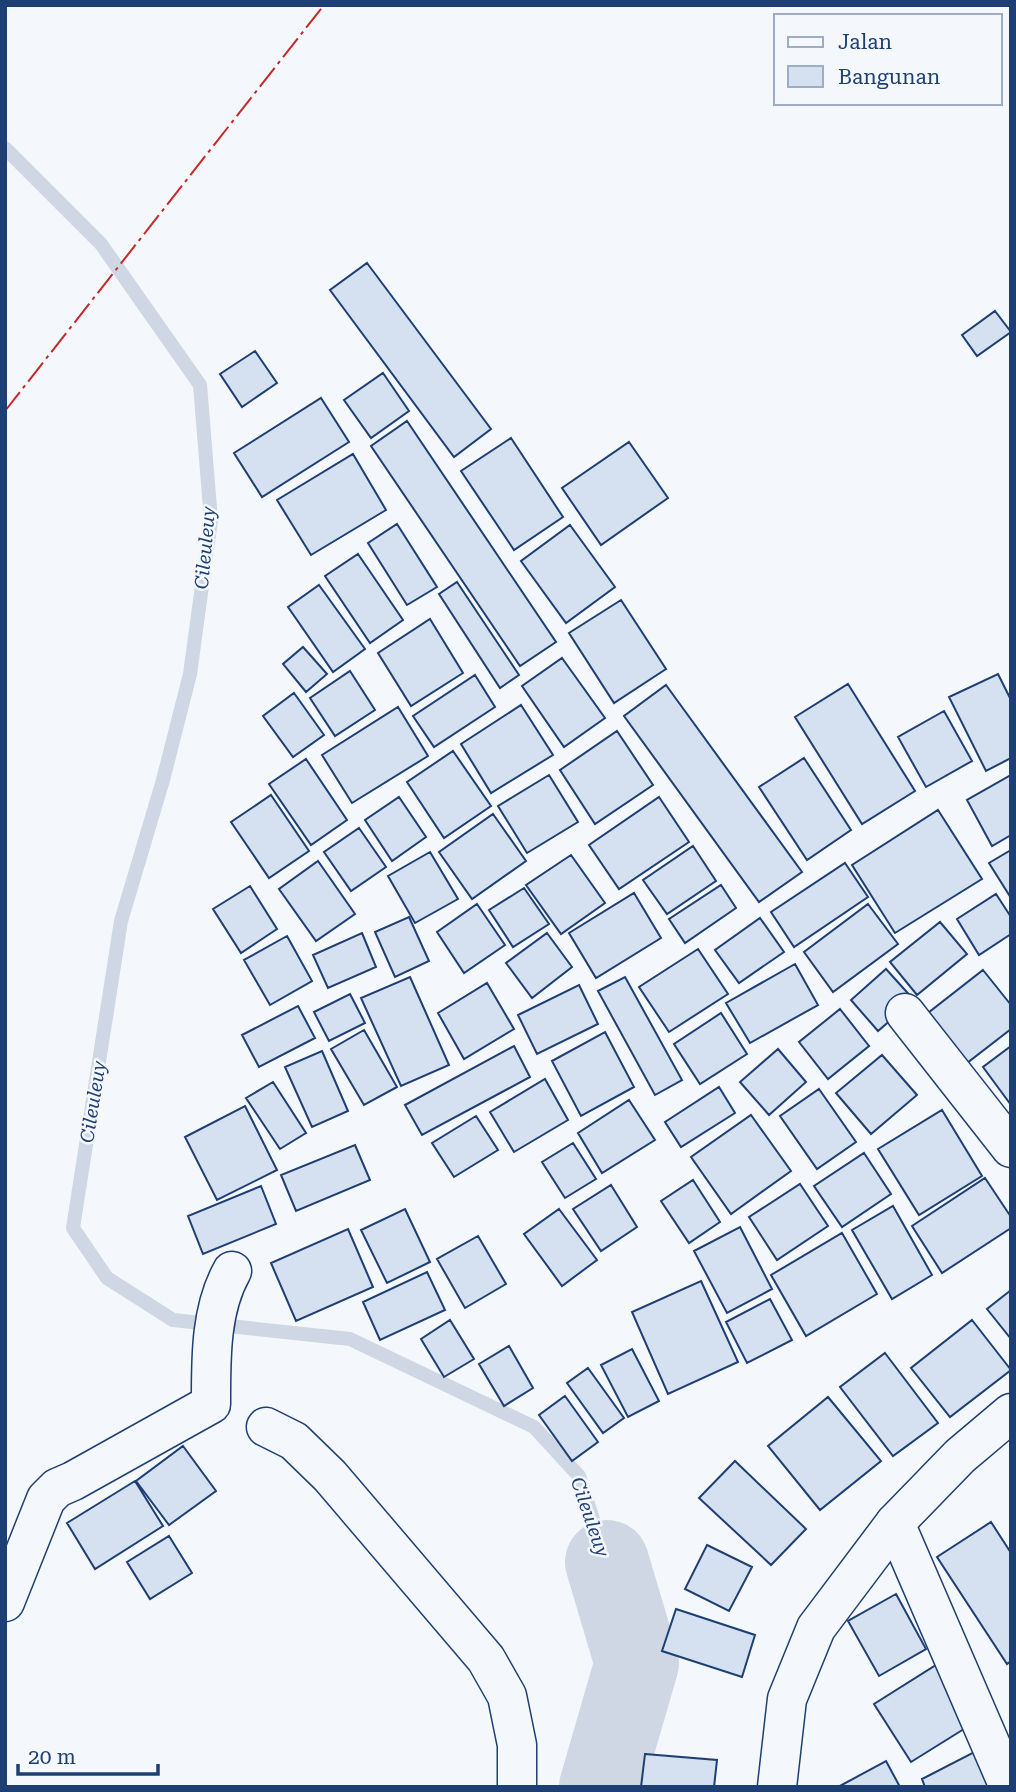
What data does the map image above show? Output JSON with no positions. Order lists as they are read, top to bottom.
{
  "water": ["Cileuleuy"],
  "legend": ["Jalan", "Bangunan"],
  "scale_bar": "20 m"
}
